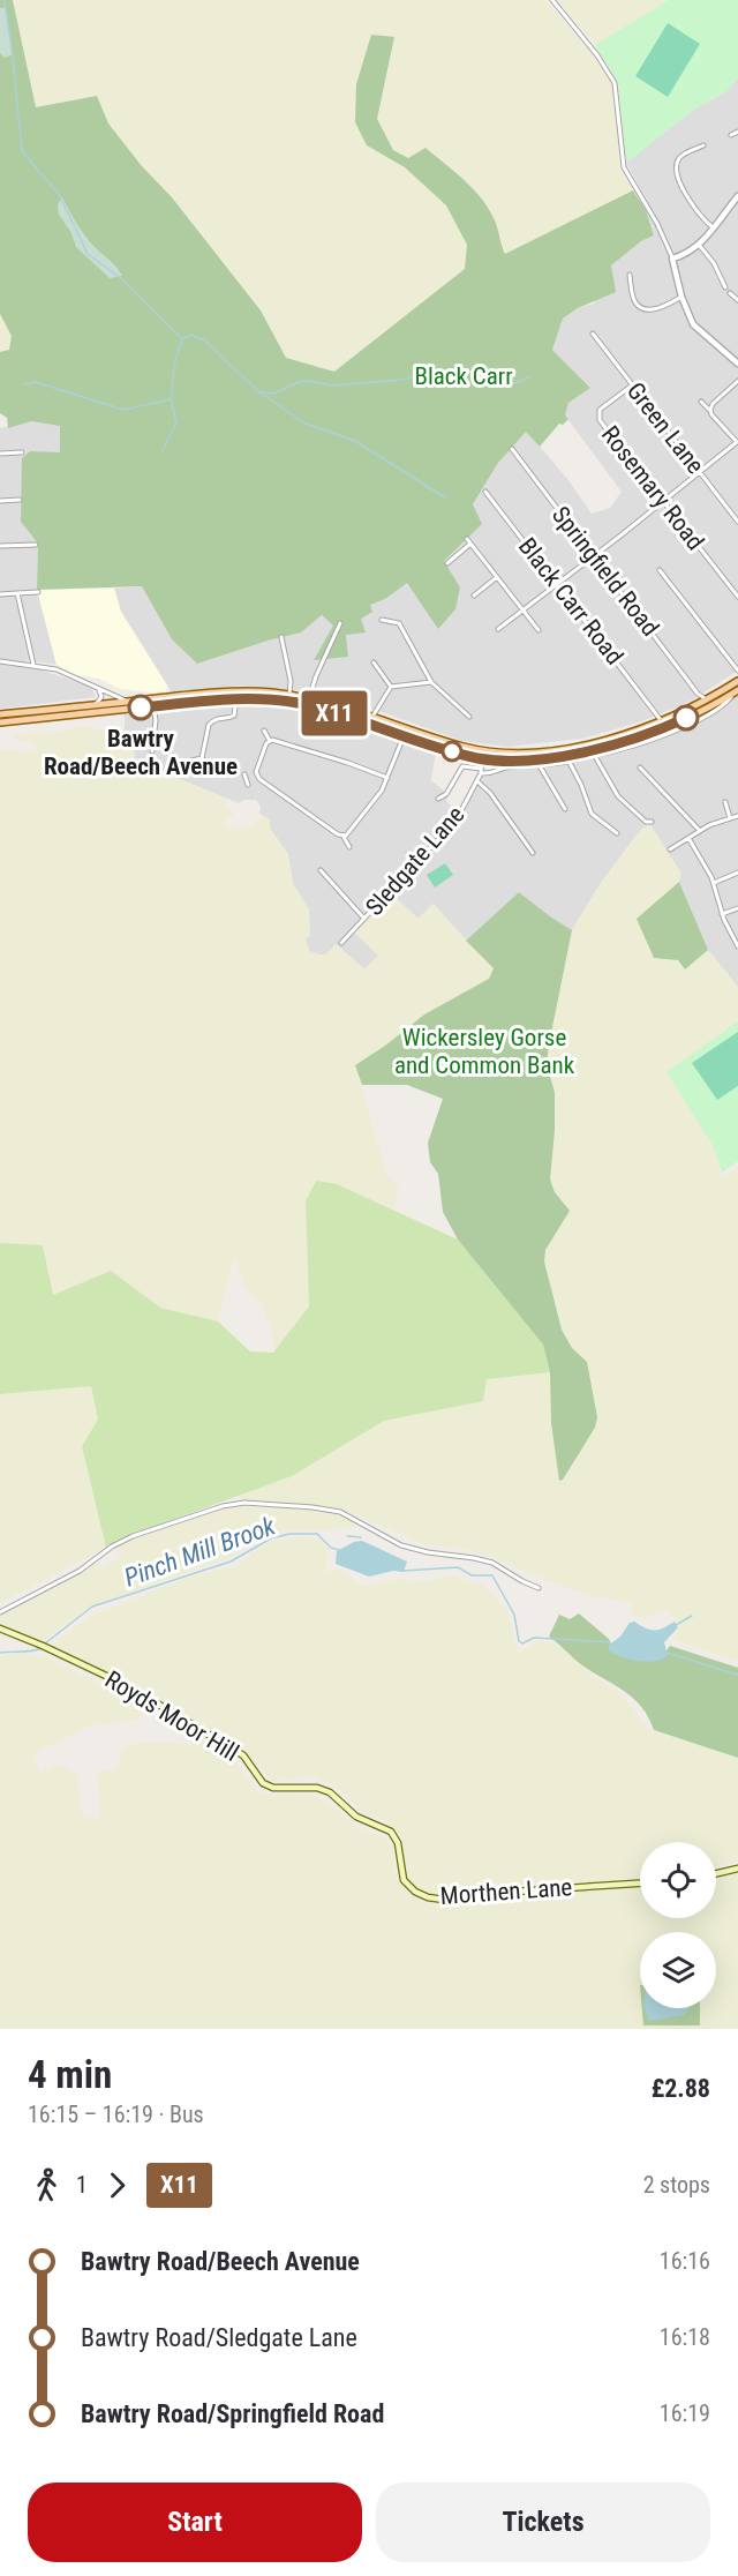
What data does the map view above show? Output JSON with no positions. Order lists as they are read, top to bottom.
{
  "streets": {
    "main road": ["Royds Moor Hill", "Morthen Lane"],
    "street": [
      "Green Lane",
      "Rosemary Road",
      "Springfield Road",
      "Black Carr Road",
      "Sledgate Lane"
    ]
  },
  "crossings": [
    ["Green Lane", "Rosemary Road"],
    ["Royds Moor Hill", "Morthen Lane"]
  ],
  "water": ["Pinch Mill Brook"],
  "parks": ["Black Carr", "Wickersley Gorse and Common Bank"],
  "places": ["Bawtry Road/Beech Avenue"],
  "lines": ["bus line X11"],
  "page": {
    "on_map": "X11",
    "heading": ["4 min", "16:15 – 16:19 · Bus", "£2.88"],
    "legs": ["1", "X11", "2 stops"],
    "list": [
      {
        "name": "Bawtry Road/Beech Avenue",
        "value": "16:16"
      },
      {
        "name": "Bawtry Road/Sledgate Lane",
        "value": "16:18"
      },
      {
        "name": "Bawtry Road/Springfield Road",
        "value": "16:19"
      }
    ],
    "buttons": ["Start", "Tickets"]
  }
}
